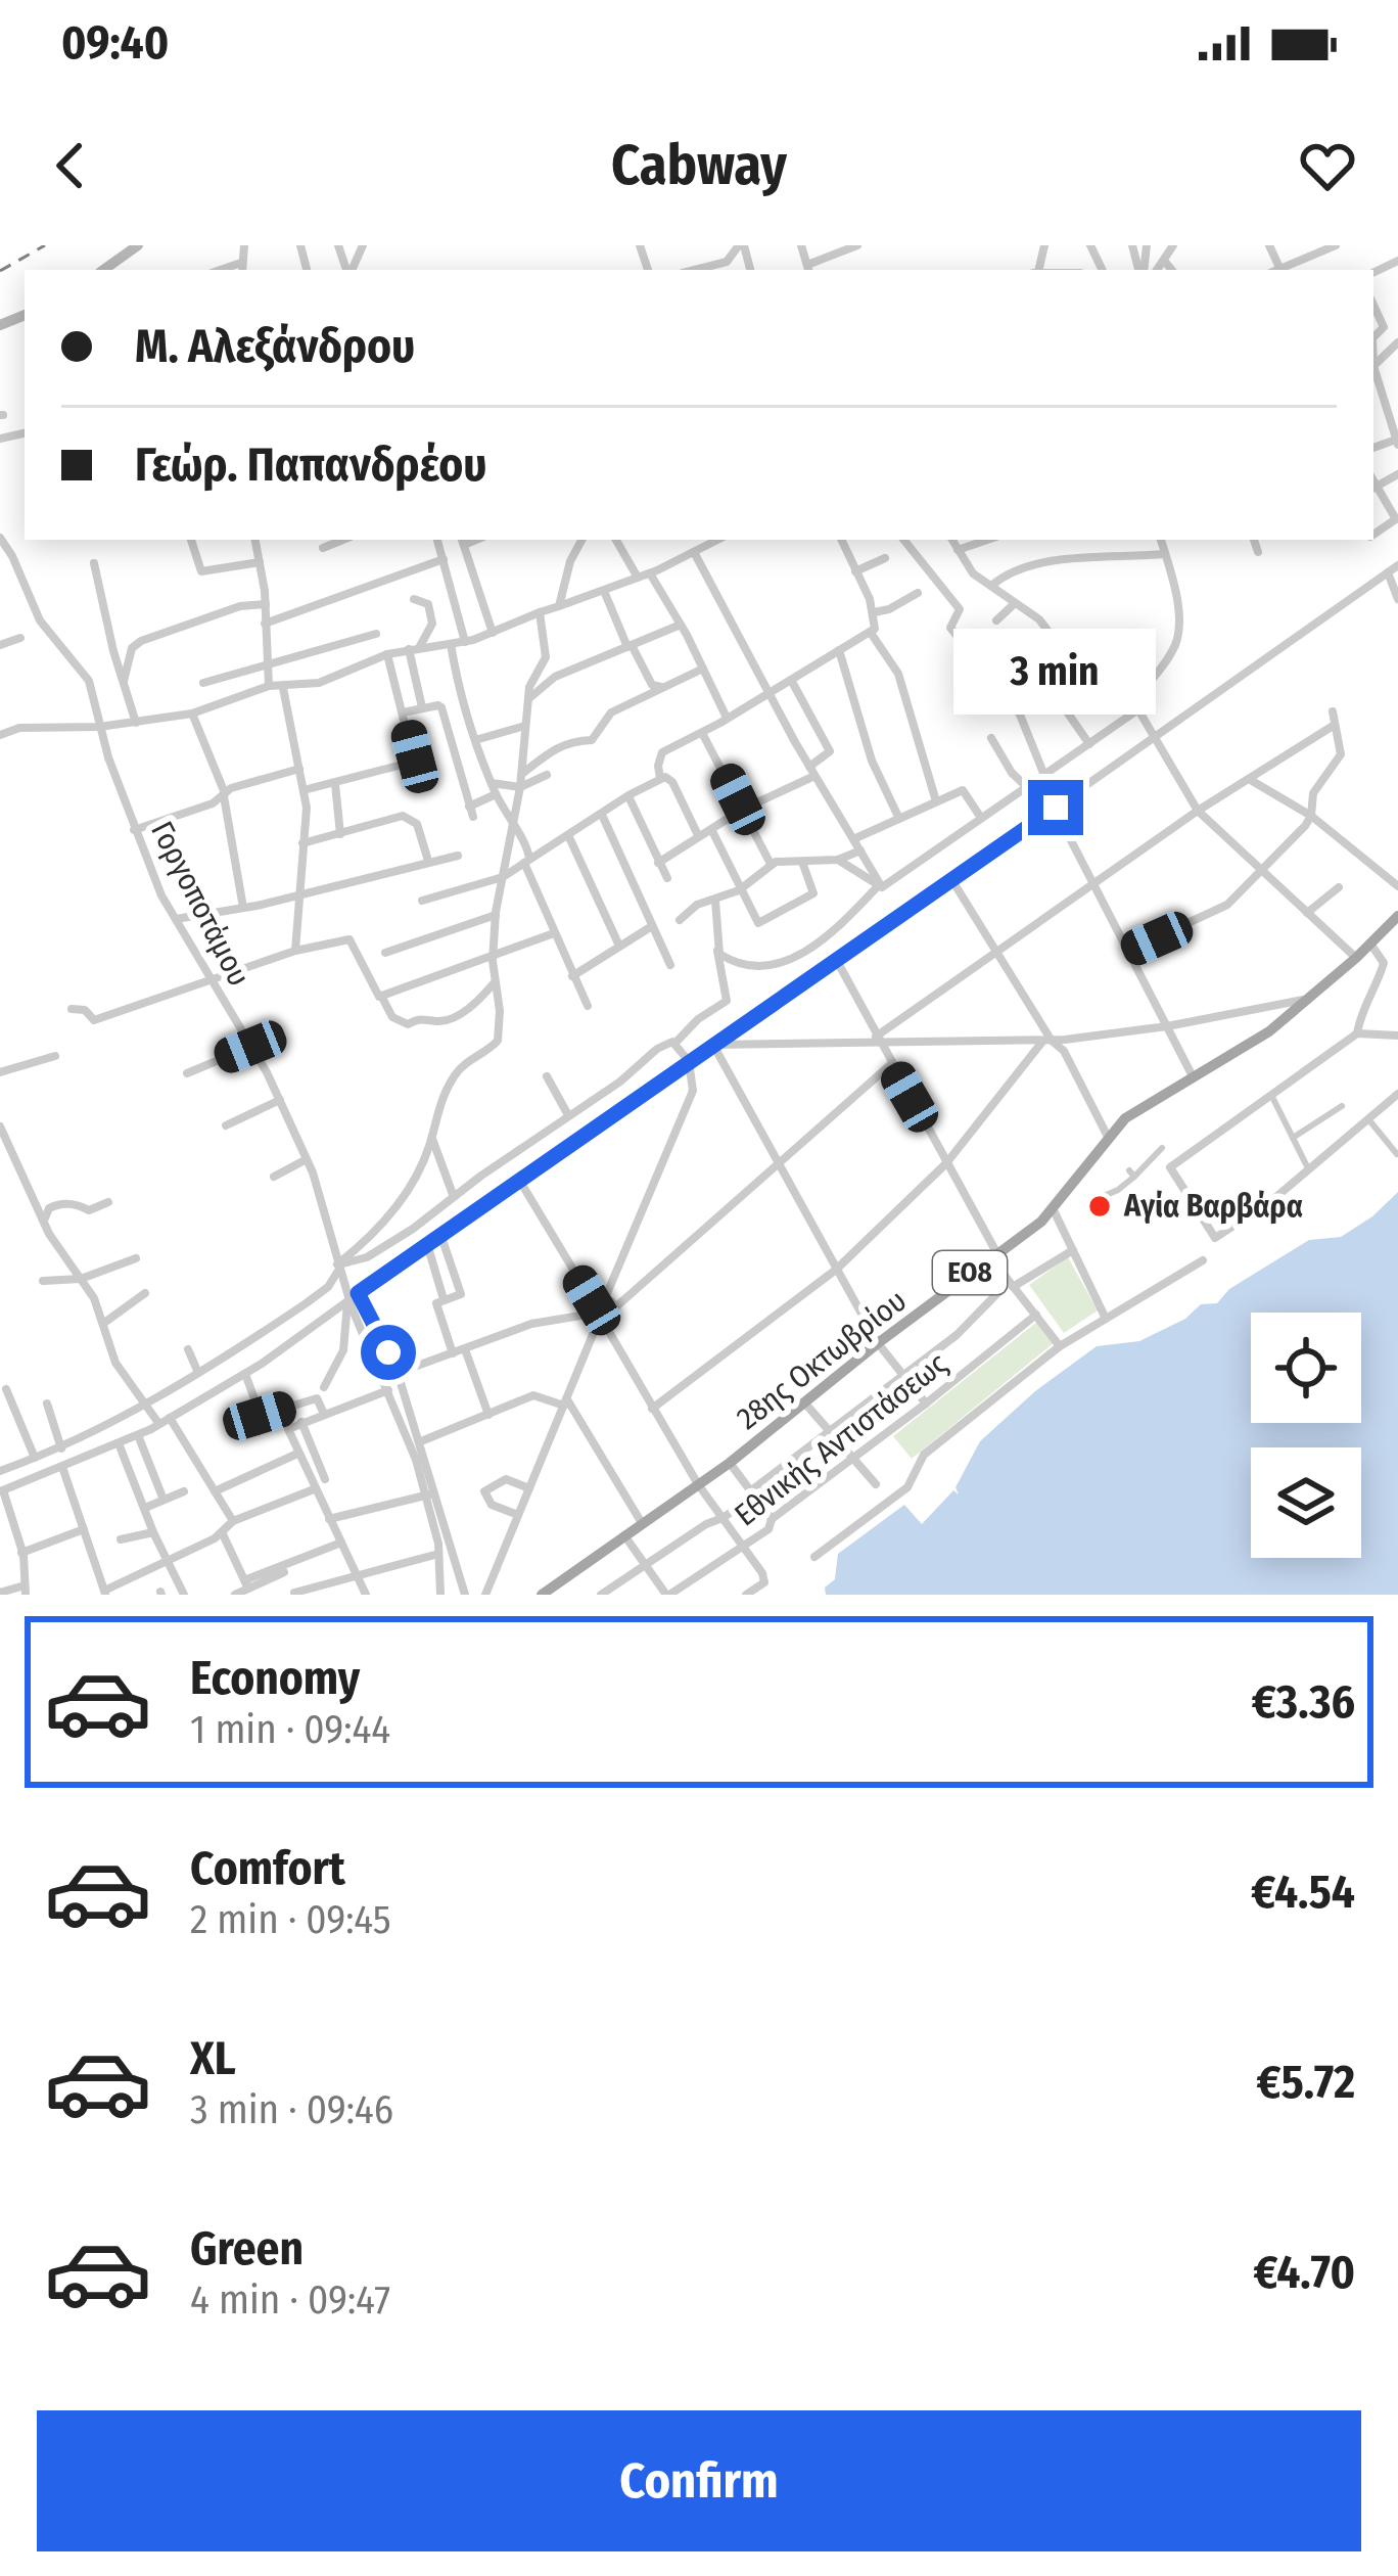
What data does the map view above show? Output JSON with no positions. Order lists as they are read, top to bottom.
{
  "streets": {
    "main road": ["ΕΟ8", "28ης Οκτωβρίου"],
    "street": ["Γοργοποτάμου", "Εθνικής Αντιστάσεως"]
  },
  "places": ["Αγία Βαρβάρα"],
  "page": {
    "status": "09:40",
    "header": "Cabway",
    "banner": ["Μ. Αλεξάνδρου", "Γεώρ. Παπανδρέου"],
    "bubble": "3 min",
    "list": [
      {
        "name": "Economy",
        "note": "1 min · 09:44",
        "value": "€3.36"
      },
      {
        "name": "Comfort",
        "note": "2 min · 09:45",
        "value": "€4.54"
      },
      {
        "name": "XL",
        "note": "3 min · 09:46",
        "value": "€5.72"
      },
      {
        "name": "Green",
        "note": "4 min · 09:47",
        "value": "€4.70"
      }
    ],
    "buttons": "Confirm"
  }
}
